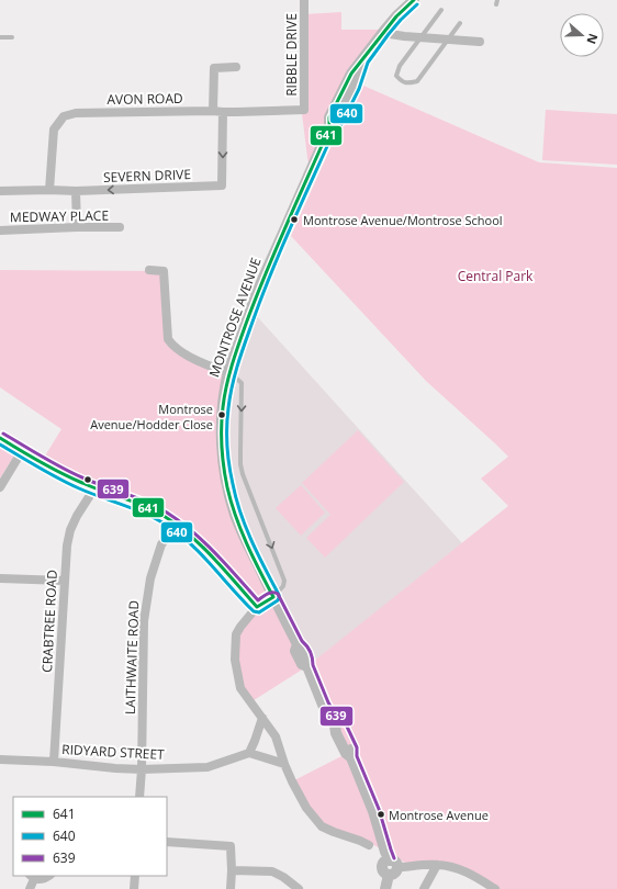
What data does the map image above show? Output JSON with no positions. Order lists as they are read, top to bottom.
{
  "streets": {
    "street": [
      "RIBBLE DRIVE",
      "AVON ROAD",
      "SEVERN DRIVE",
      "MEDWAY PLACE",
      "MONTROSE AVENUE",
      "CRABTREE ROAD",
      "LAITHWAITE ROAD",
      "RIDYARD STREET"
    ]
  },
  "crossings": [
    ["RIBBLE DRIVE", "AVON ROAD"],
    ["AVON ROAD", "SEVERN DRIVE"],
    ["CRABTREE ROAD", "RIDYARD STREET"],
    ["LAITHWAITE ROAD", "RIDYARD STREET"]
  ],
  "parks": ["Central Park"],
  "places": ["Montrose Avenue/Montrose School", "Montrose Avenue/Hodder Close", "Montrose Avenue"],
  "lines": ["transit line 641", "transit line 640", "transit line 639"],
  "legend": ["641", "640", "639"],
  "north": "right"
}
